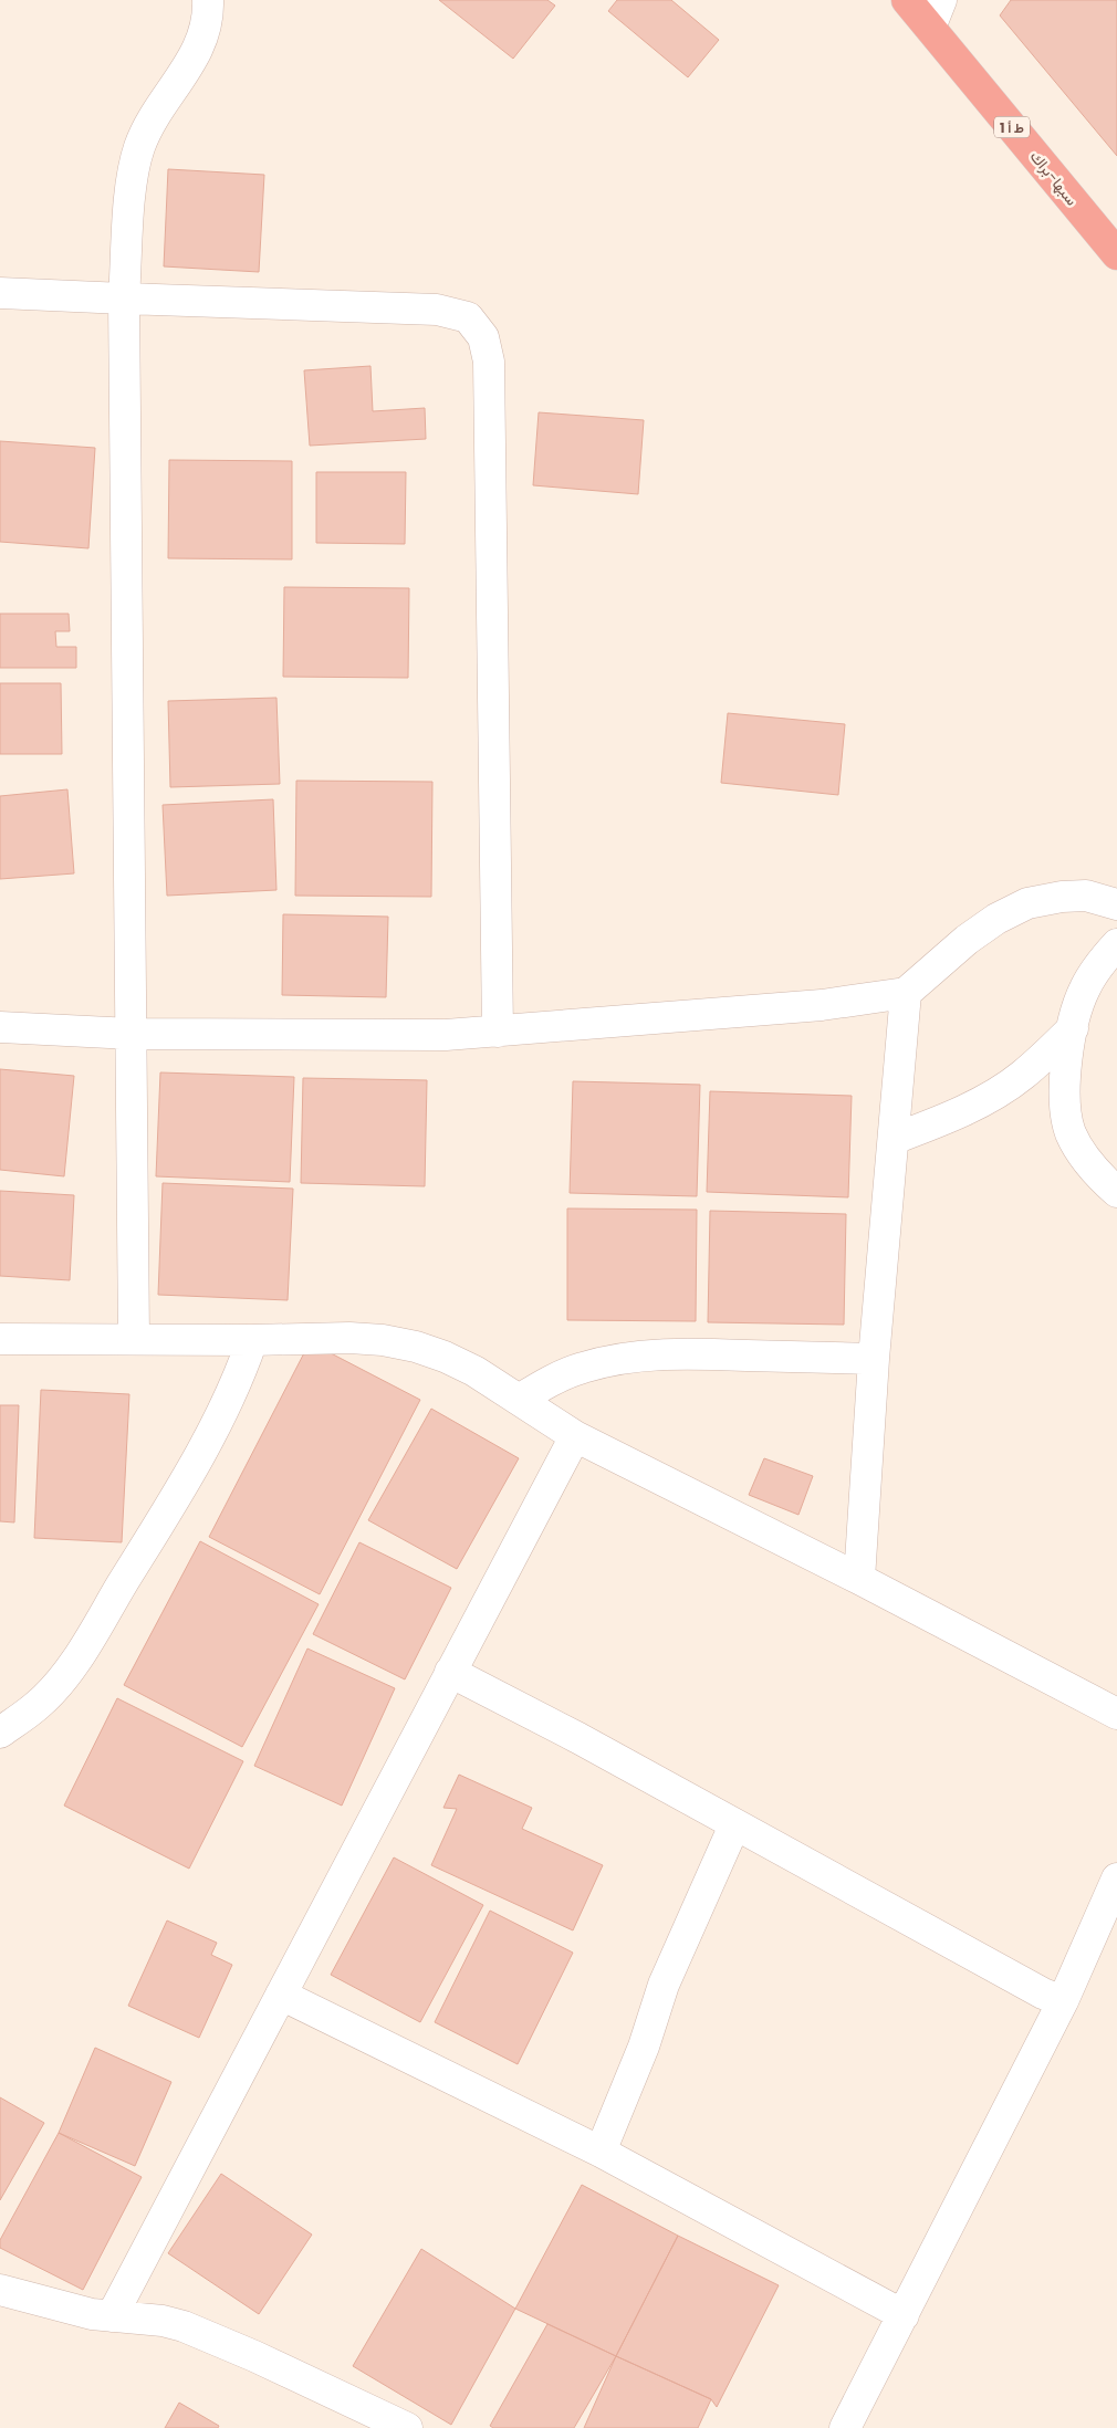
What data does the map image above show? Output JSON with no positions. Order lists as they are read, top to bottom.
{
  "streets": {
    "highway": ["ط أ 1", "سبها-براك"]
  }
}
